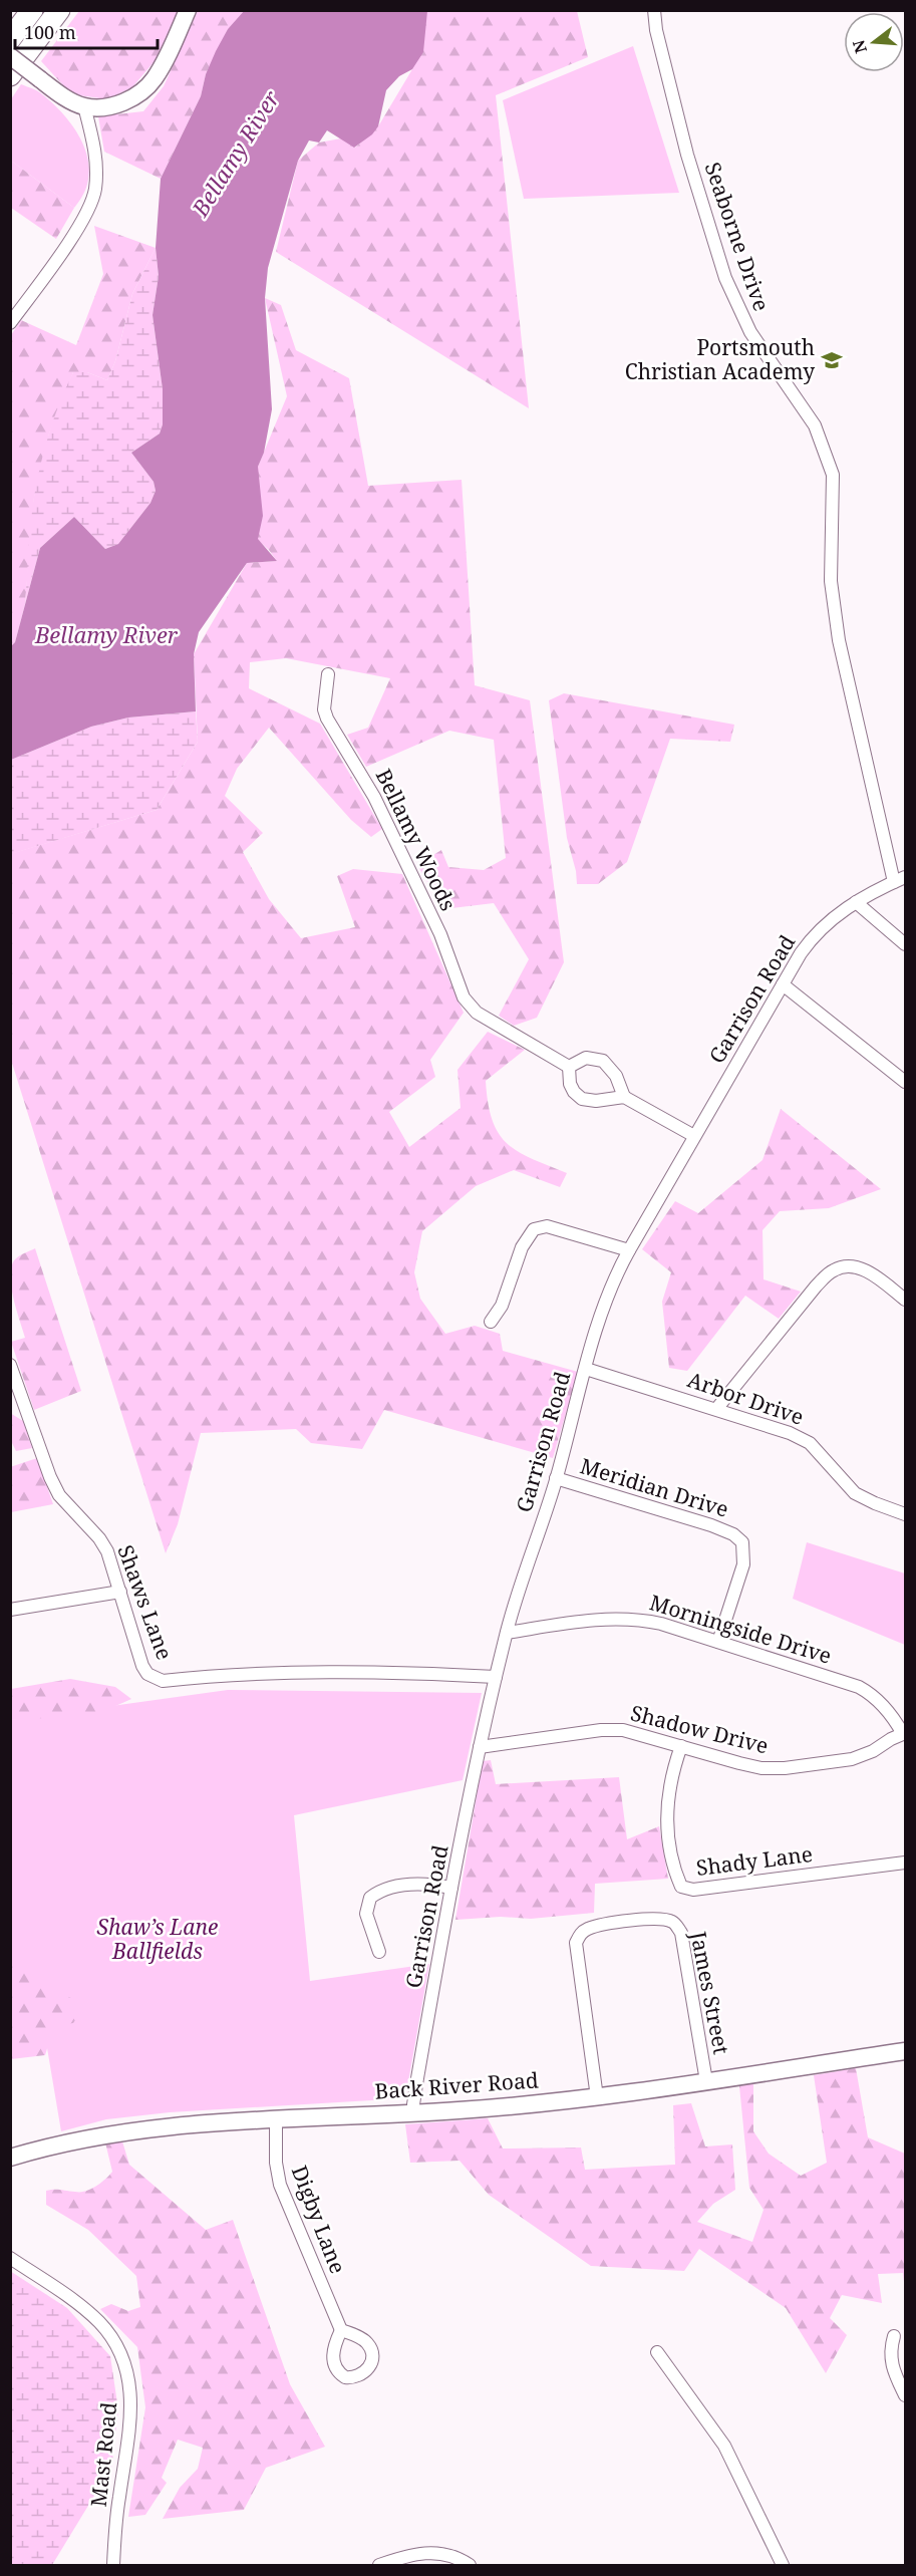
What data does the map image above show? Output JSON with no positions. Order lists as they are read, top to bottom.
{
  "streets": {
    "street": [
      "Seaborne Drive",
      "Bellamy Woods",
      "Garrison Road",
      "Arbor Drive",
      "Meridian Drive",
      "Shaws Lane",
      "Morningside Drive",
      "Shadow Drive",
      "Shady Lane",
      "James Street",
      "Back River Road",
      "Digby Lane",
      "Mast Road"
    ]
  },
  "crossings": [
    ["Seaborne Drive", "Garrison Road"],
    ["Garrison Road", "Arbor Drive"],
    ["Garrison Road", "Meridian Drive"],
    ["Garrison Road", "Shaws Lane"],
    ["Garrison Road", "Morningside Drive"],
    ["Garrison Road", "Shadow Drive"],
    ["Garrison Road", "Back River Road"],
    ["Meridian Drive", "Morningside Drive"],
    ["Morningside Drive", "Shadow Drive"],
    ["Shadow Drive", "Shady Lane"],
    ["James Street", "Back River Road"],
    ["Back River Road", "Digby Lane"]
  ],
  "water": ["Bellamy River"],
  "parks": ["Shaw’s Lane Ballfields"],
  "places": {
    "school or university": ["Portsmouth Christian Academy"]
  },
  "scale_bar": "100 m",
  "north": "left"
}
